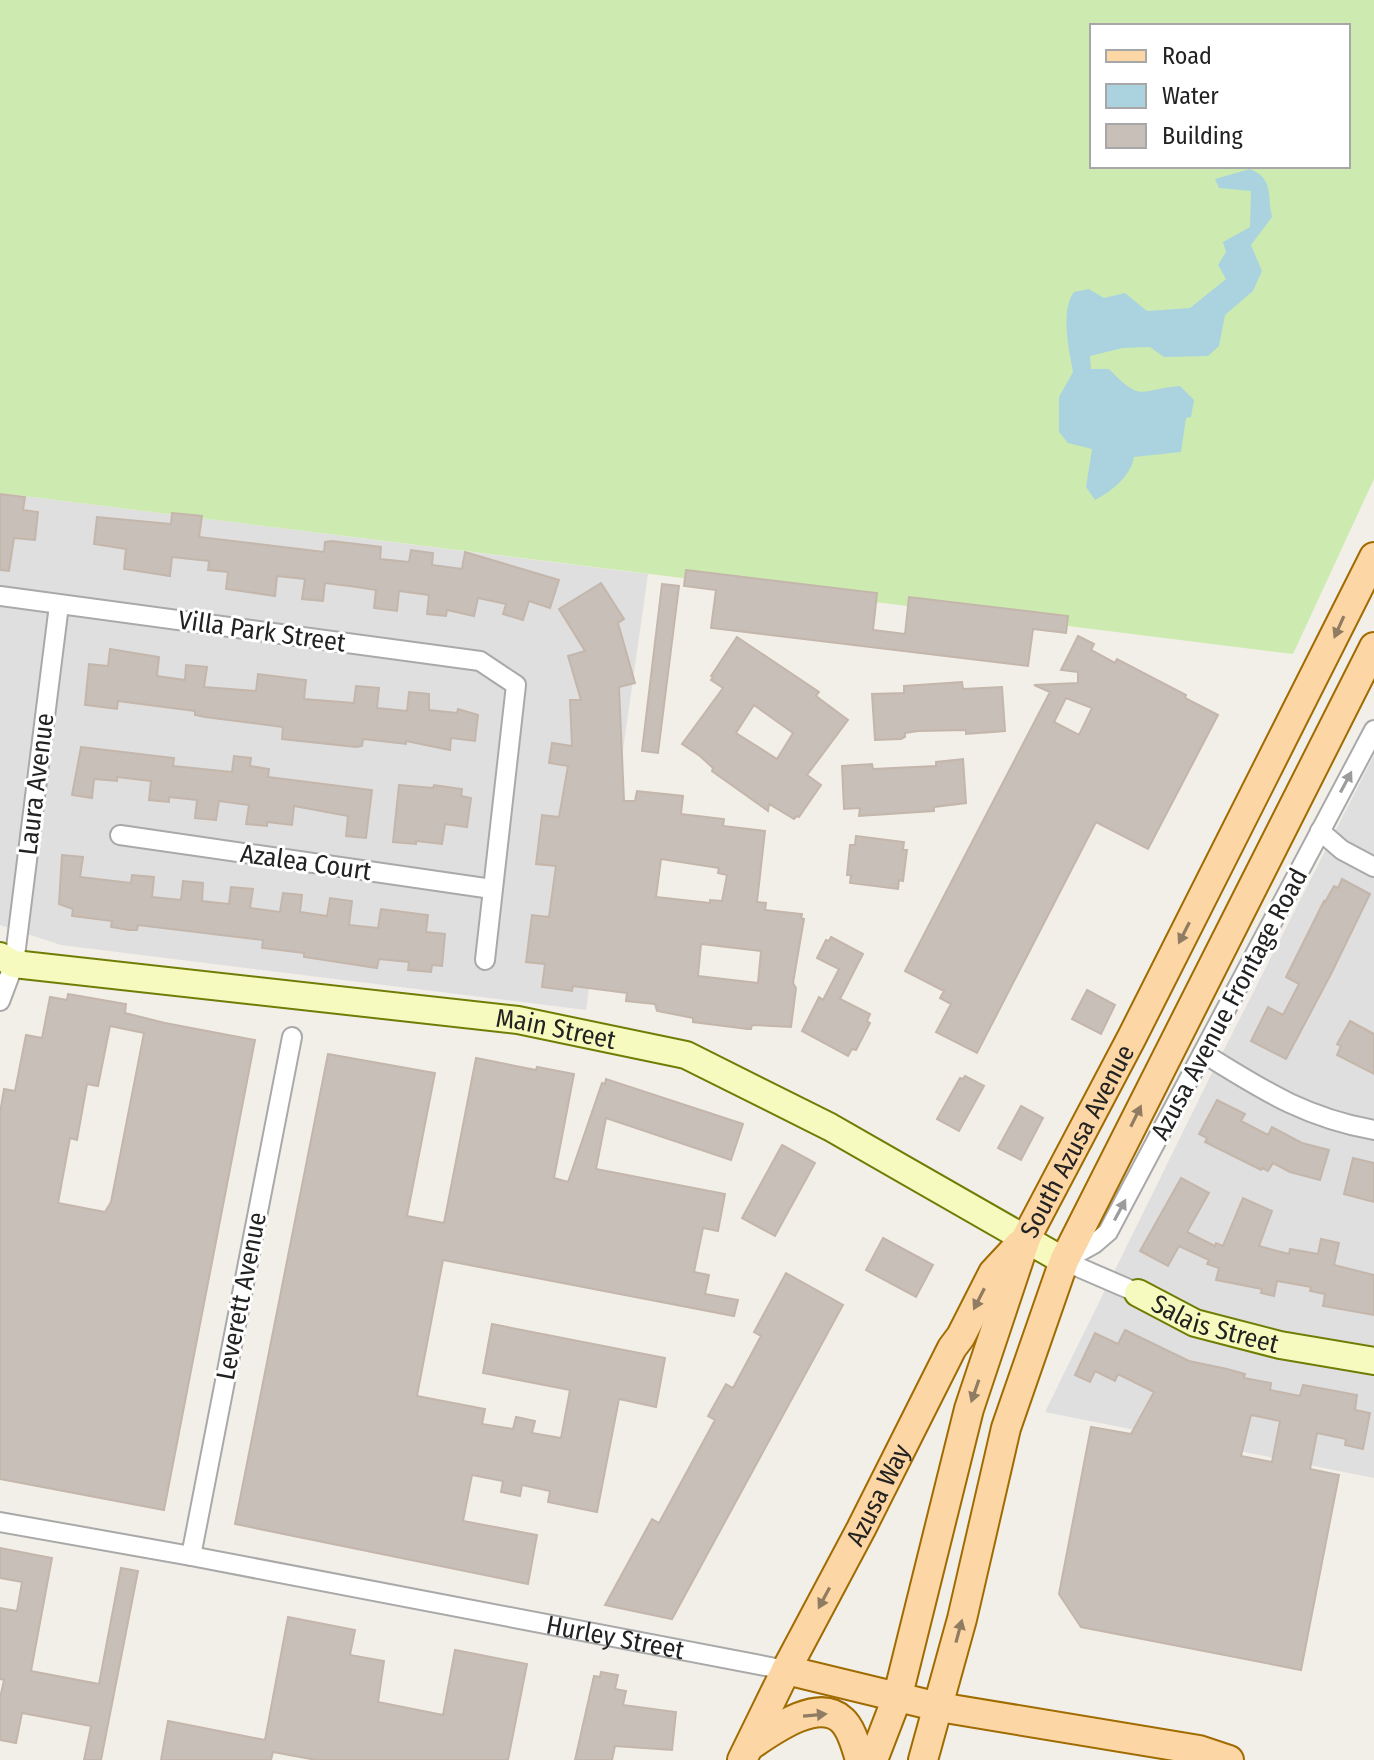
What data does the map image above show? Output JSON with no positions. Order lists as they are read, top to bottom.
{
  "streets": {
    "main road": ["South Azusa Avenue", "Azusa Way", "Hurley Street"],
    "street": [
      "Villa Park Street",
      "Laura Avenue",
      "Azalea Court",
      "Azusa Avenue Frontage Road",
      "Main Street",
      "Leverett Avenue",
      "Salais Street"
    ]
  },
  "crossings": [
    ["Villa Park Street", "Laura Avenue"],
    ["Villa Park Street", "Azalea Court"],
    ["Laura Avenue", "Main Street"],
    ["Azusa Avenue Frontage Road", "Main Street"],
    ["Azusa Avenue Frontage Road", "South Azusa Avenue"],
    ["Azusa Avenue Frontage Road", "Salais Street"],
    ["Main Street", "South Azusa Avenue"],
    ["Main Street", "Salais Street"],
    ["Main Street", "Azusa Way"],
    ["South Azusa Avenue", "Salais Street"],
    ["South Azusa Avenue", "Azusa Way"],
    ["South Azusa Avenue", "Hurley Street"],
    ["Leverett Avenue", "Hurley Street"],
    ["Azusa Way", "Hurley Street"]
  ],
  "one_way": ["Azusa Avenue Frontage Road", "Azusa Way"],
  "legend": ["Road", "Water", "Building"]
}
